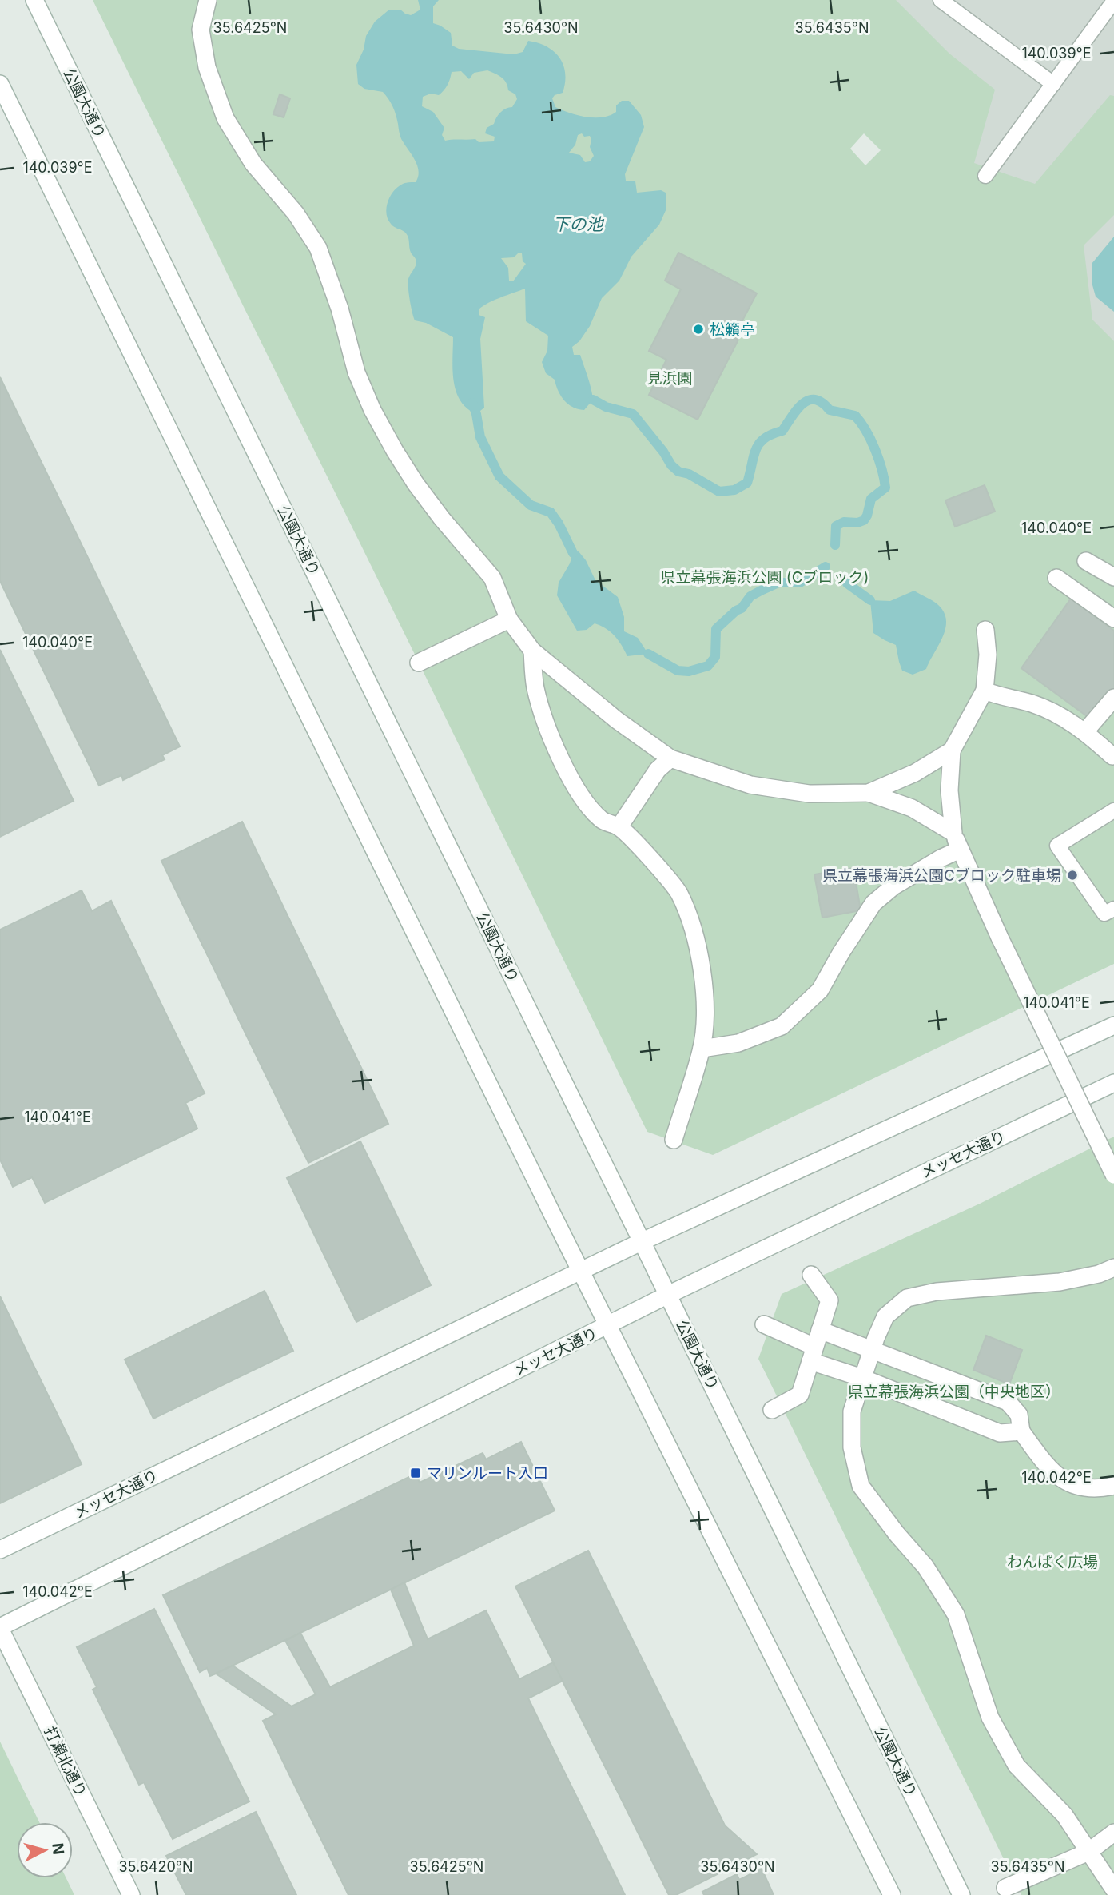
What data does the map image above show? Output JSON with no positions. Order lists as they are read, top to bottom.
{
  "streets": {
    "street": ["公園大通り", "メッセ大通り", "打瀬北通り"]
  },
  "crossings": [
    ["公園大通り", "メッセ大通り"],
    ["メッセ大通り", "打瀬北通り"]
  ],
  "water": ["下の池"],
  "parks": [
    "見浜園",
    "県立幕張海浜公園 (Cブロック)",
    "県立幕張海浜公園（中央地区）",
    "わんぱく広場"
  ],
  "places": {
    "other": ["松籟亭", "県立幕張海浜公園Cブロック駐車場"],
    "transit": ["マリンルート入口"]
  },
  "north": "right",
  "coordinates": [
    "35.6425°N",
    "35.6430°N",
    "35.6435°N",
    "140.039°E",
    "140.040°E",
    "140.041°E",
    "140.042°E",
    "35.6420°N"
  ]
}
